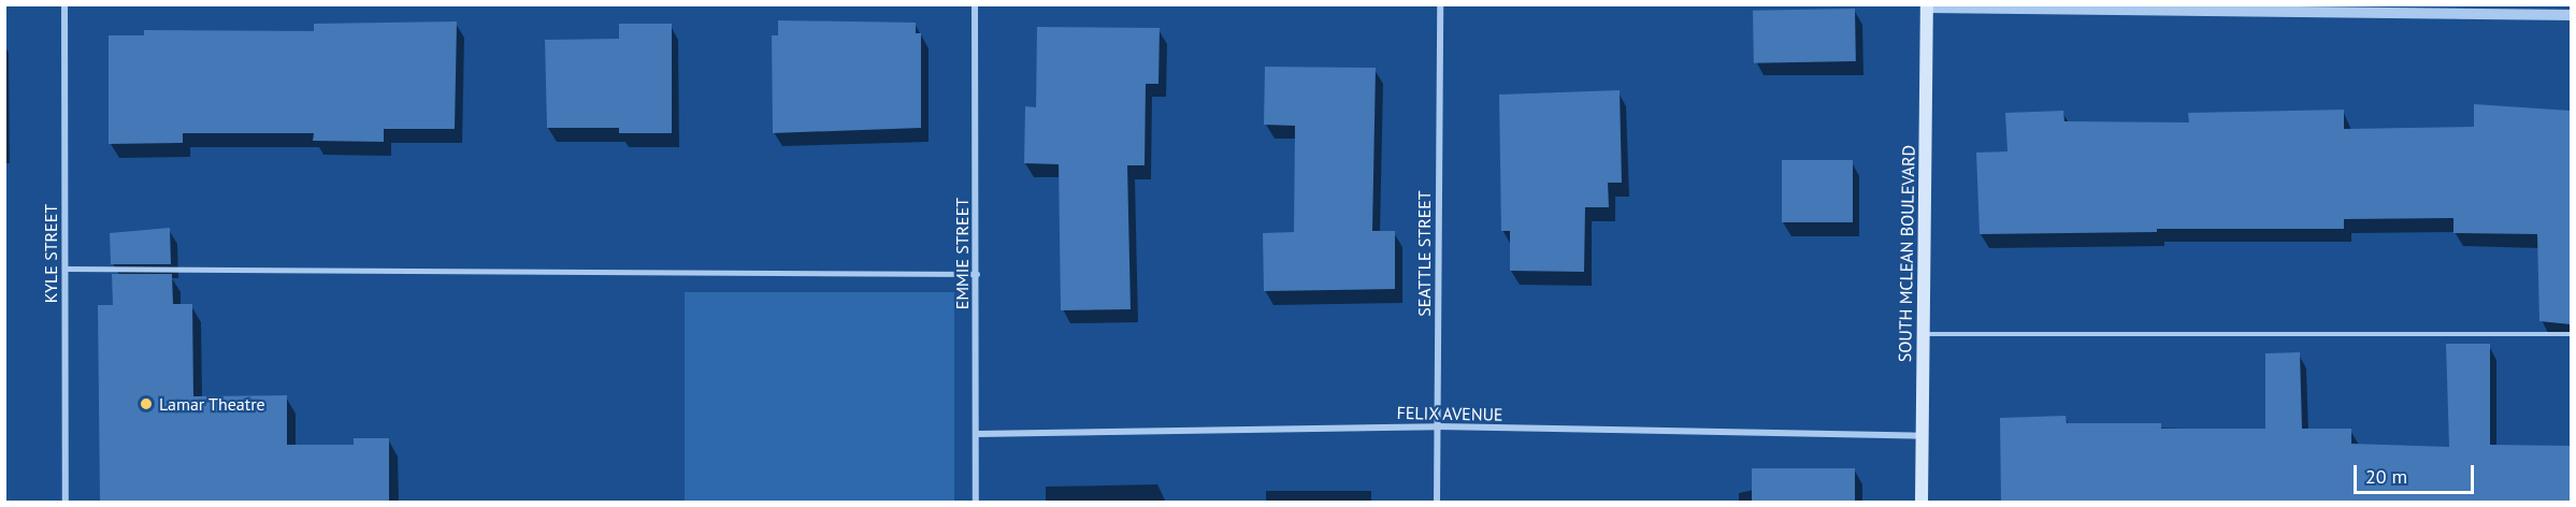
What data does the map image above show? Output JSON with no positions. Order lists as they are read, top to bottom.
{
  "streets": {
    "main road": ["SOUTH MCLEAN BOULEVARD"],
    "street": [
      "KYLE STREET",
      "EMMIE STREET",
      "SEATTLE STREET",
      "FELIX AVENUE"
    ]
  },
  "crossings": [
    ["EMMIE STREET", "FELIX AVENUE"],
    ["SEATTLE STREET", "FELIX AVENUE"],
    ["SOUTH MCLEAN BOULEVARD", "FELIX AVENUE"]
  ],
  "places": ["Lamar Theatre"],
  "scale_bar": "20 m"
}
